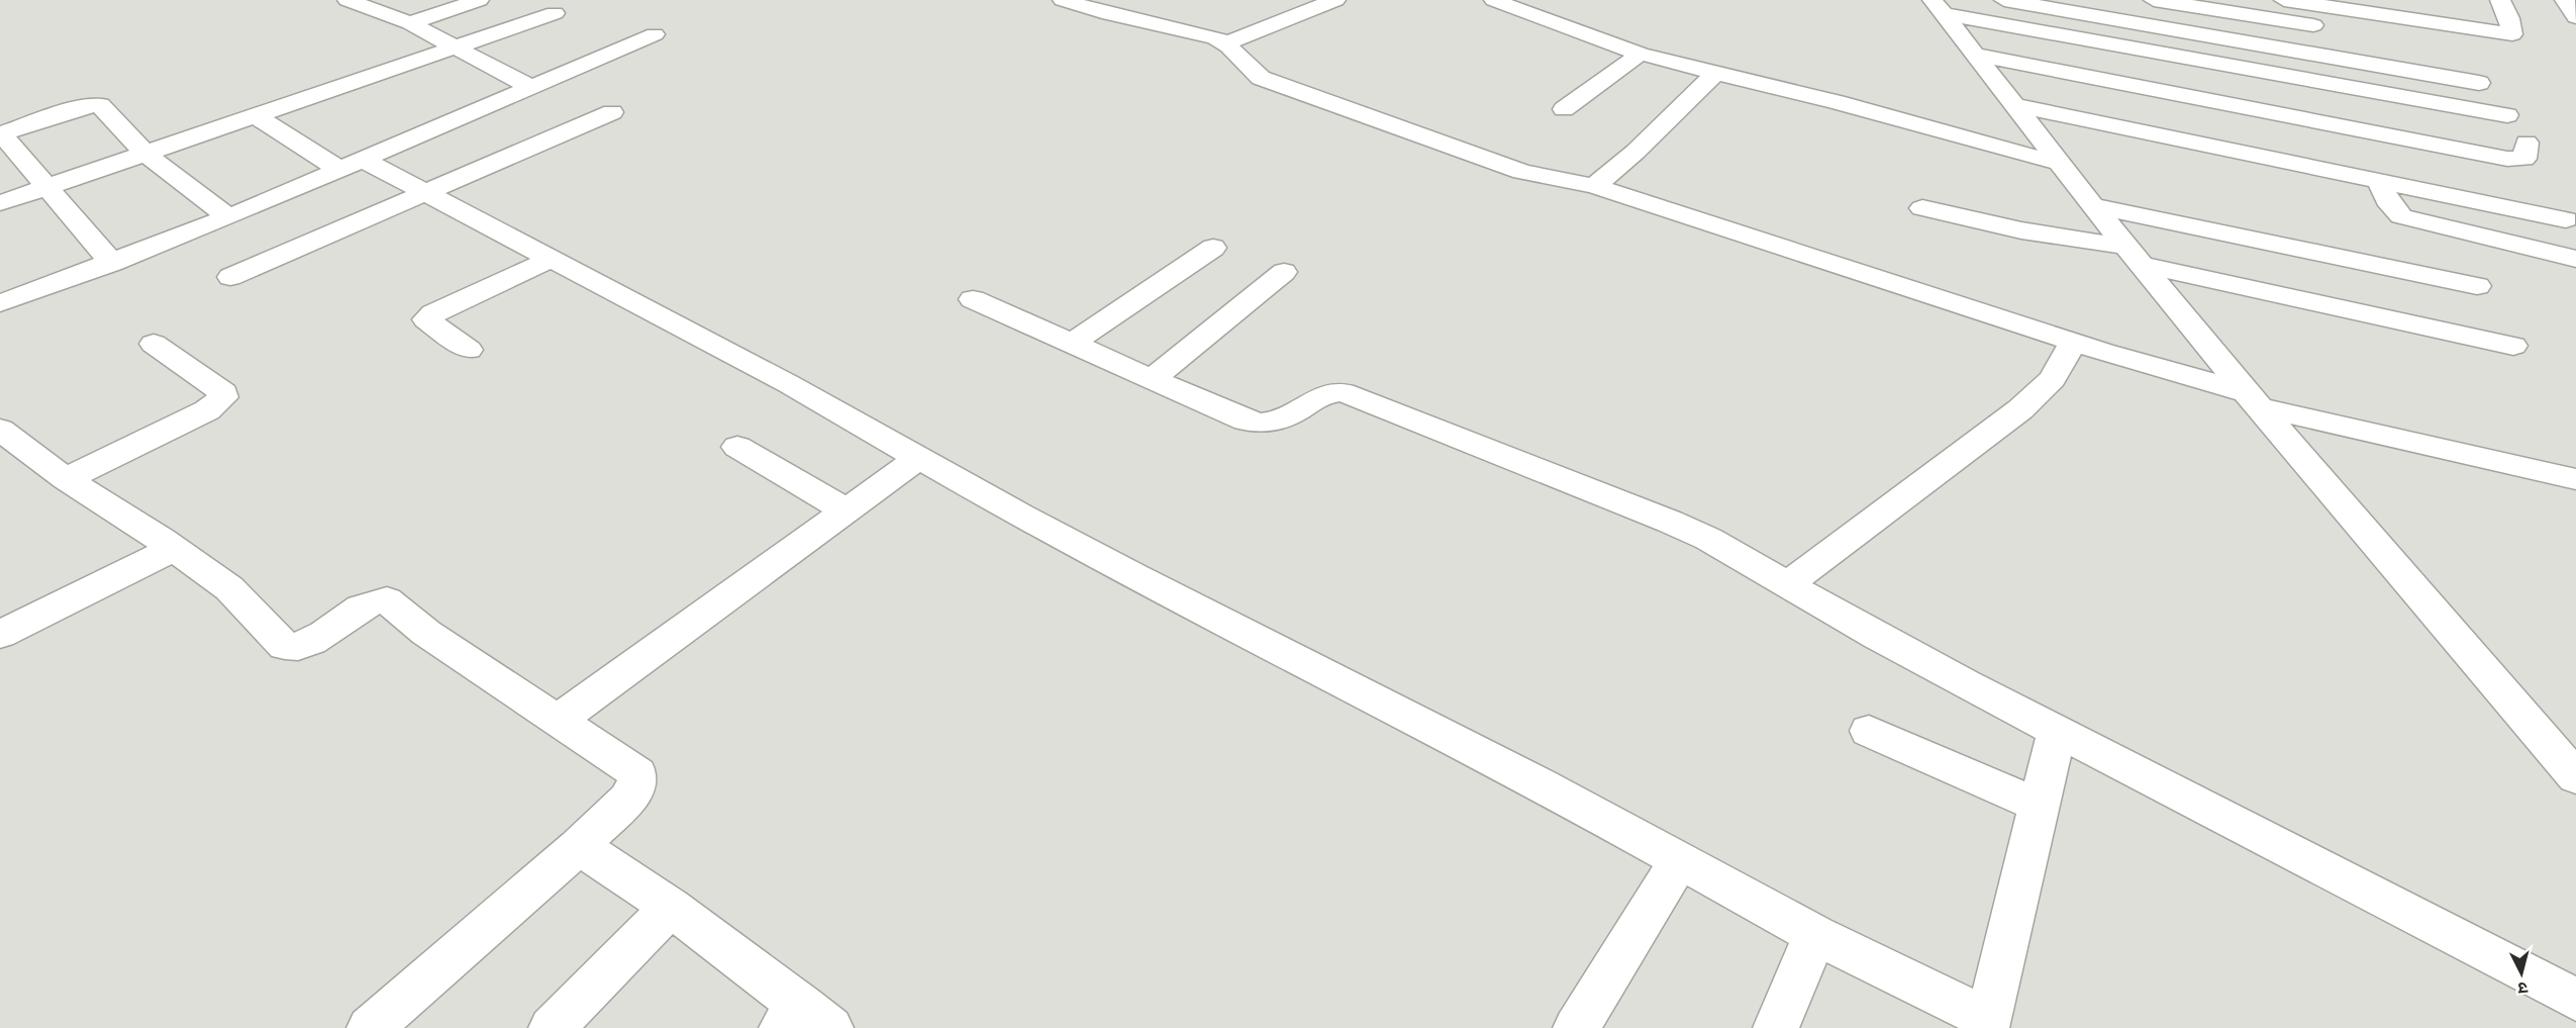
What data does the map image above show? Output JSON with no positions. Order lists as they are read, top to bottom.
{
  "north": "bottom"
}
